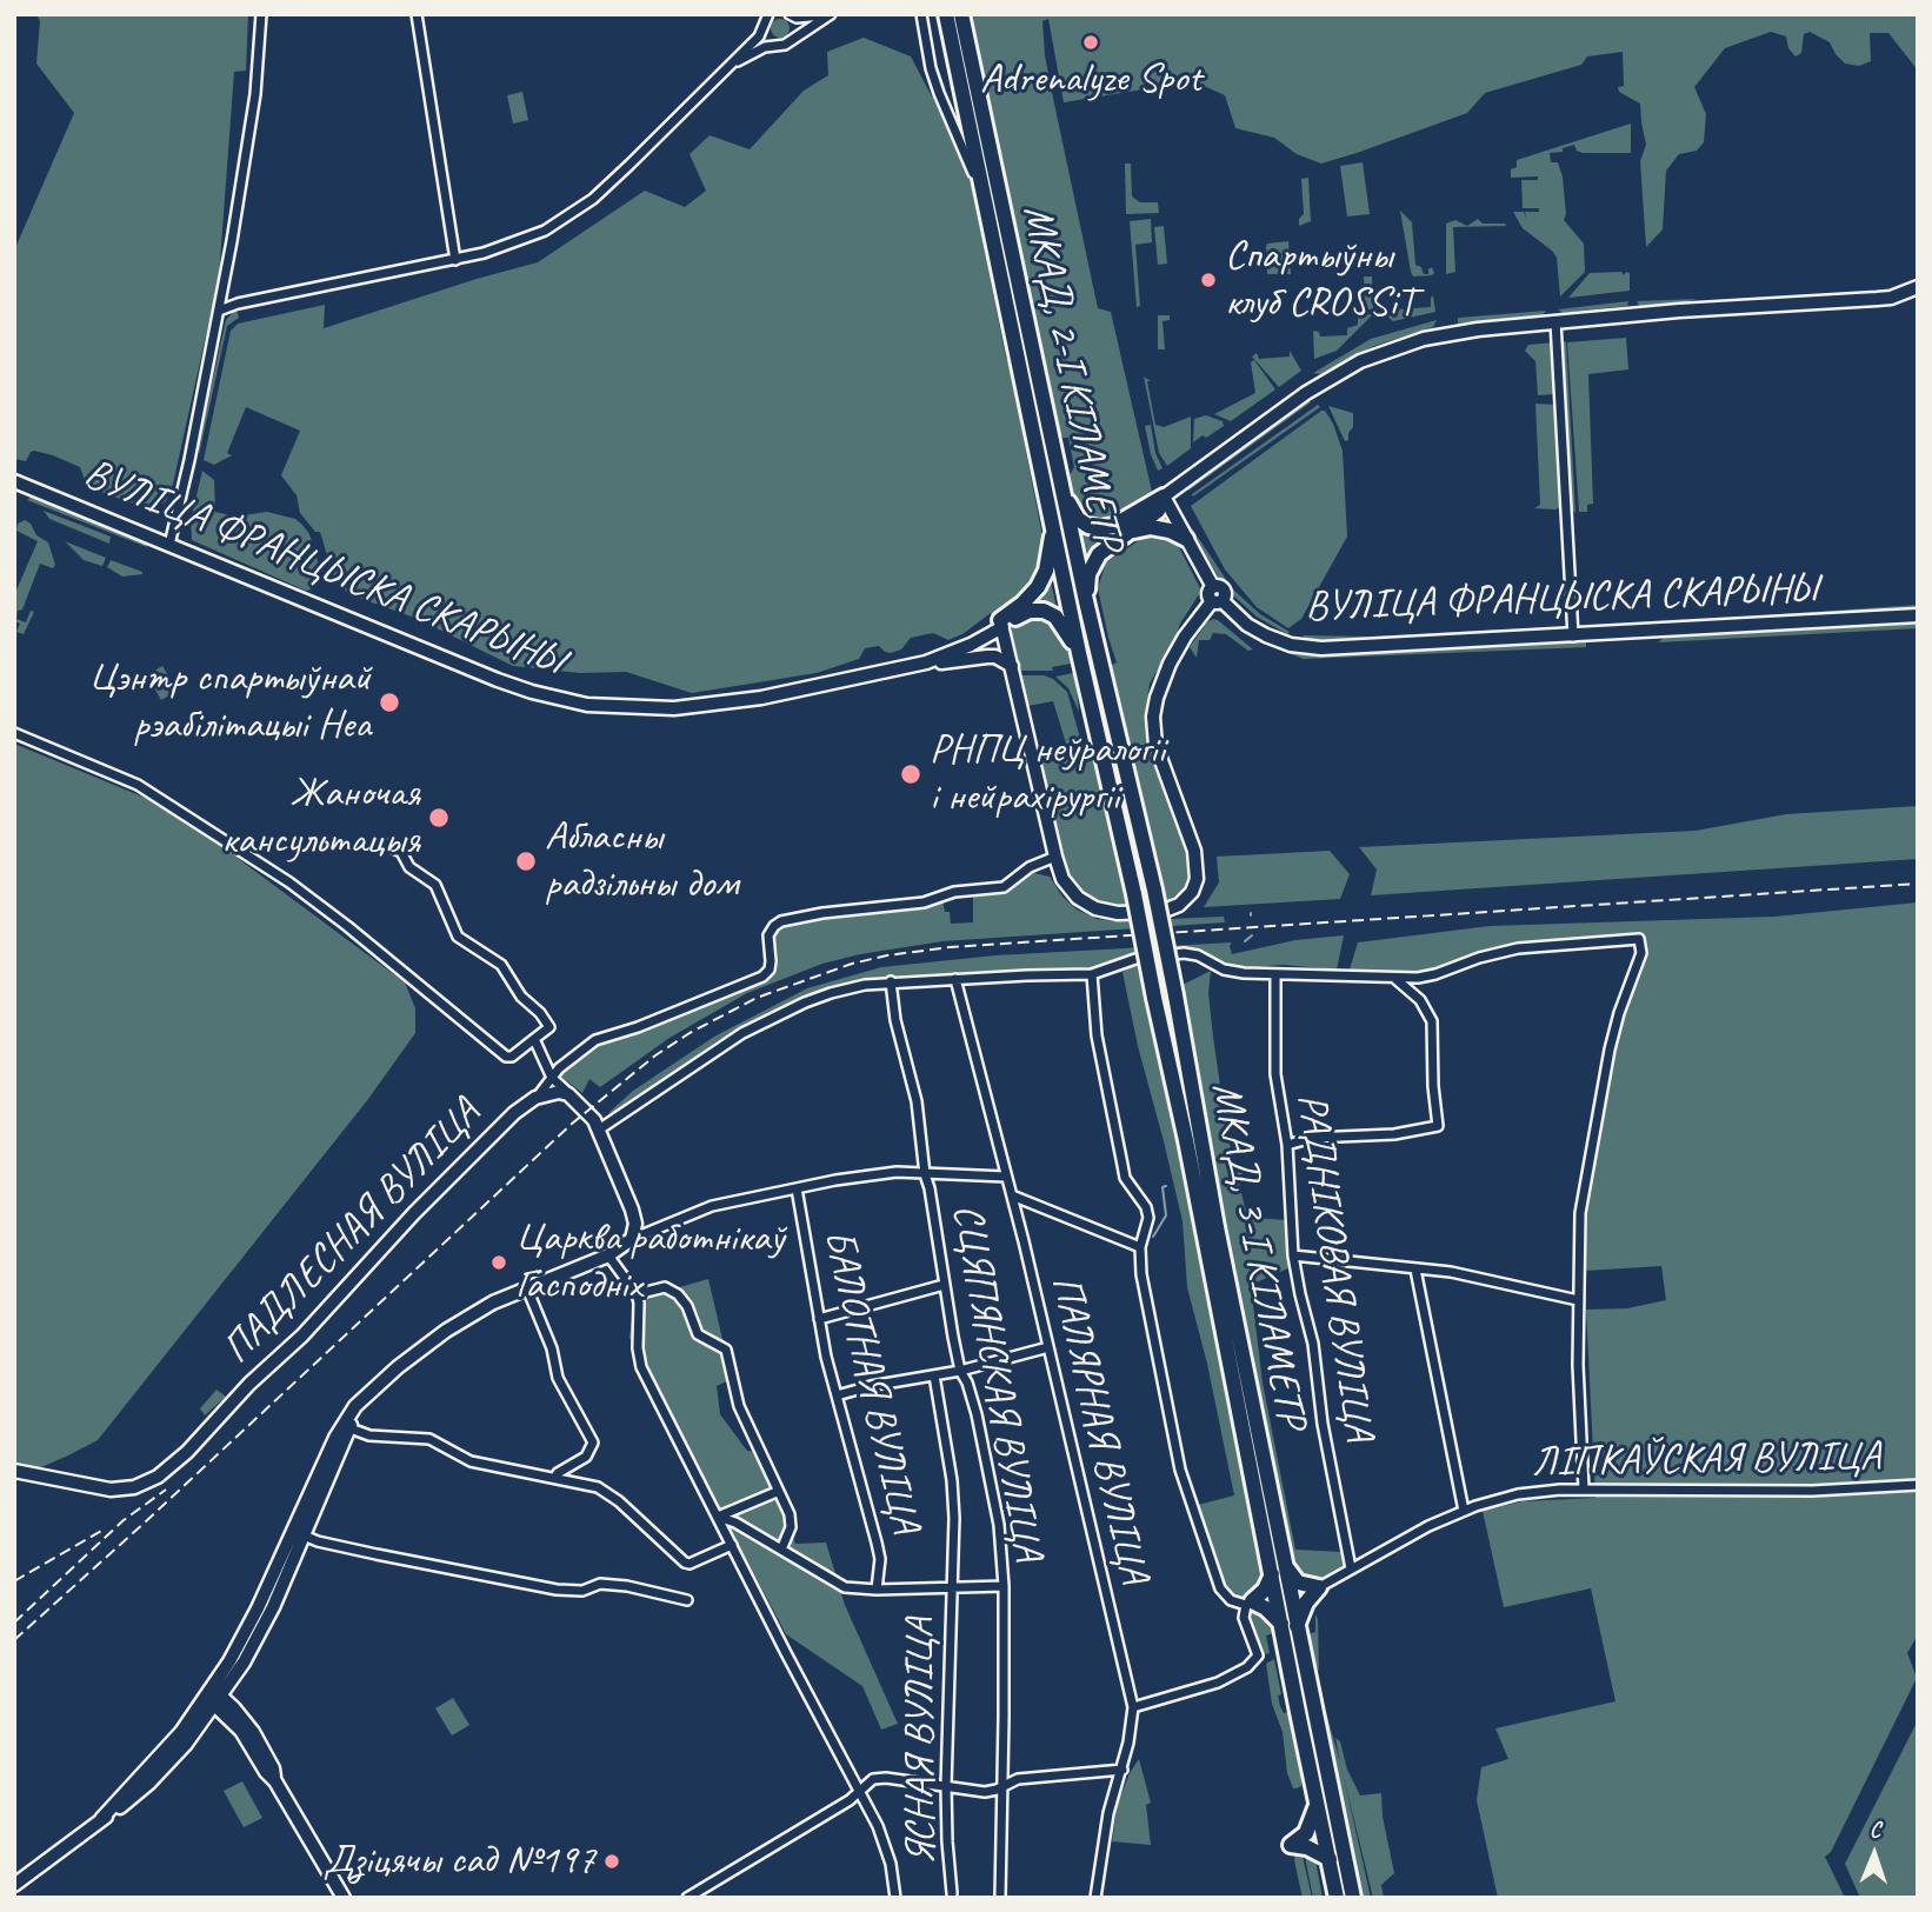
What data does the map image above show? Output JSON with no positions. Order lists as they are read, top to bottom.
{
  "streets": {
    "highway": ["МКАД, 2-І КІЛАМЕТР", "МКАД, 3-І КІЛАМЕТР"],
    "main road": ["ВУЛІЦА ФРАНЦЫСКА СКАРЫНЫ", "ПАДЛЕСНАЯ ВУЛІЦА"],
    "street": [
      "РАДНІКОВАЯ ВУЛІЦА",
      "БАЛОТНАЯ ВУЛІЦА",
      "СЦЯПЯНСКАЯ ВУЛІЦА",
      "ПАЛЯРНАЯ ВУЛІЦА",
      "ЛІПКАЎСКАЯ ВУЛІЦА",
      "ЯСНАЯ ВУЛІЦА"
    ]
  },
  "crossings": [
    ["МКАД, 2-І КІЛАМЕТР", "МКАД, 3-І КІЛАМЕТР"],
    ["РАДНІКОВАЯ ВУЛІЦА", "ЛІПКАЎСКАЯ ВУЛІЦА"],
    ["БАЛОТНАЯ ВУЛІЦА", "ЯСНАЯ ВУЛІЦА"],
    ["СЦЯПЯНСКАЯ ВУЛІЦА", "ЯСНАЯ ВУЛІЦА"]
  ],
  "places": [
    "Adrenalyze Spot",
    "Спартыўны клуб CROSSiT",
    "Цэнтр спартыўнай рэабілітацыі Неа",
    "РНПЦ неўралогіі і нейрахірургіі",
    "Жаночая кансультацыя",
    "Абласны радзільны дом",
    "Царква работнікаў Гасподніх",
    "Дзіцячы сад №197"
  ],
  "north": "top"
}
